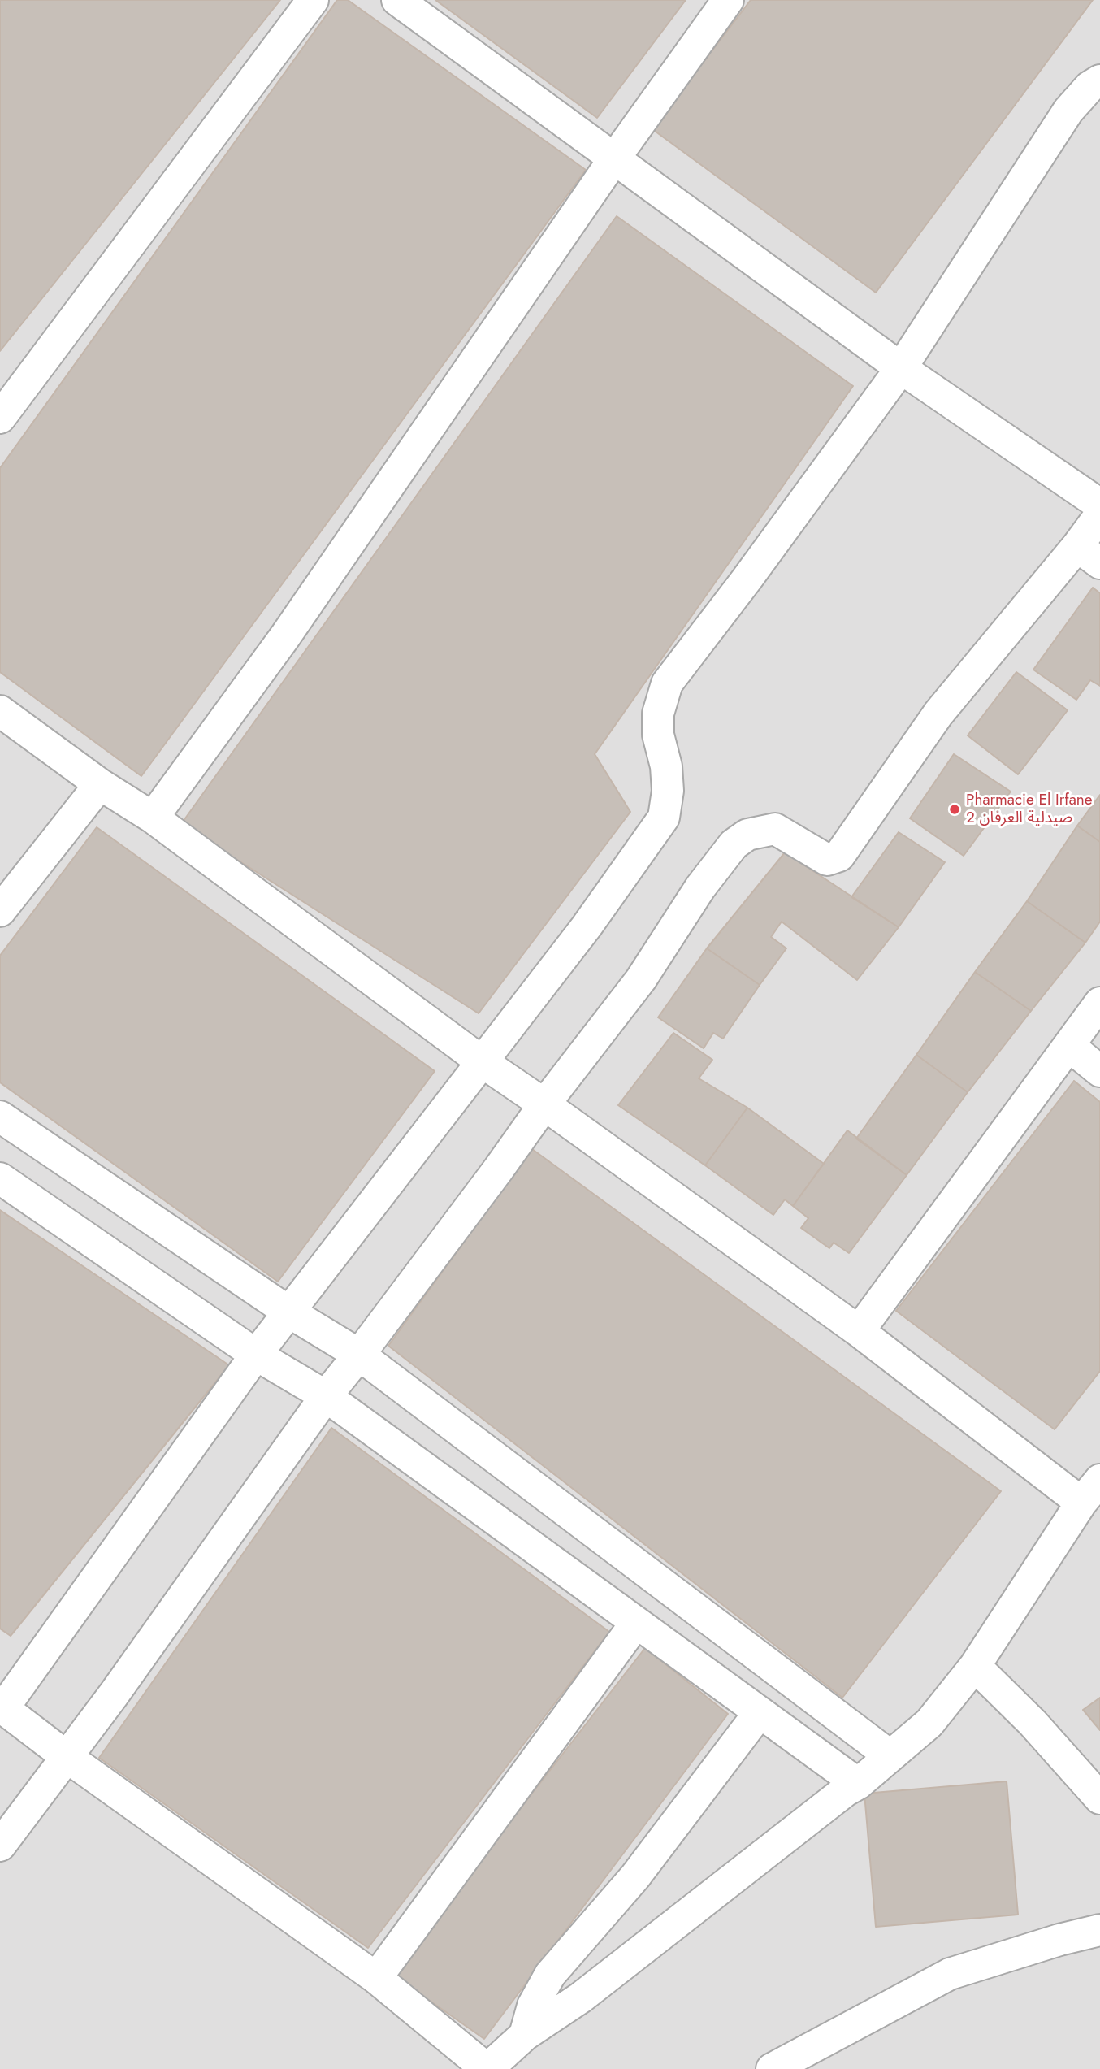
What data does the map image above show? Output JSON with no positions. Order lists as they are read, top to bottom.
{
  "places": ["Pharmacie El Irfane صيدلية العرفان 2"]
}
